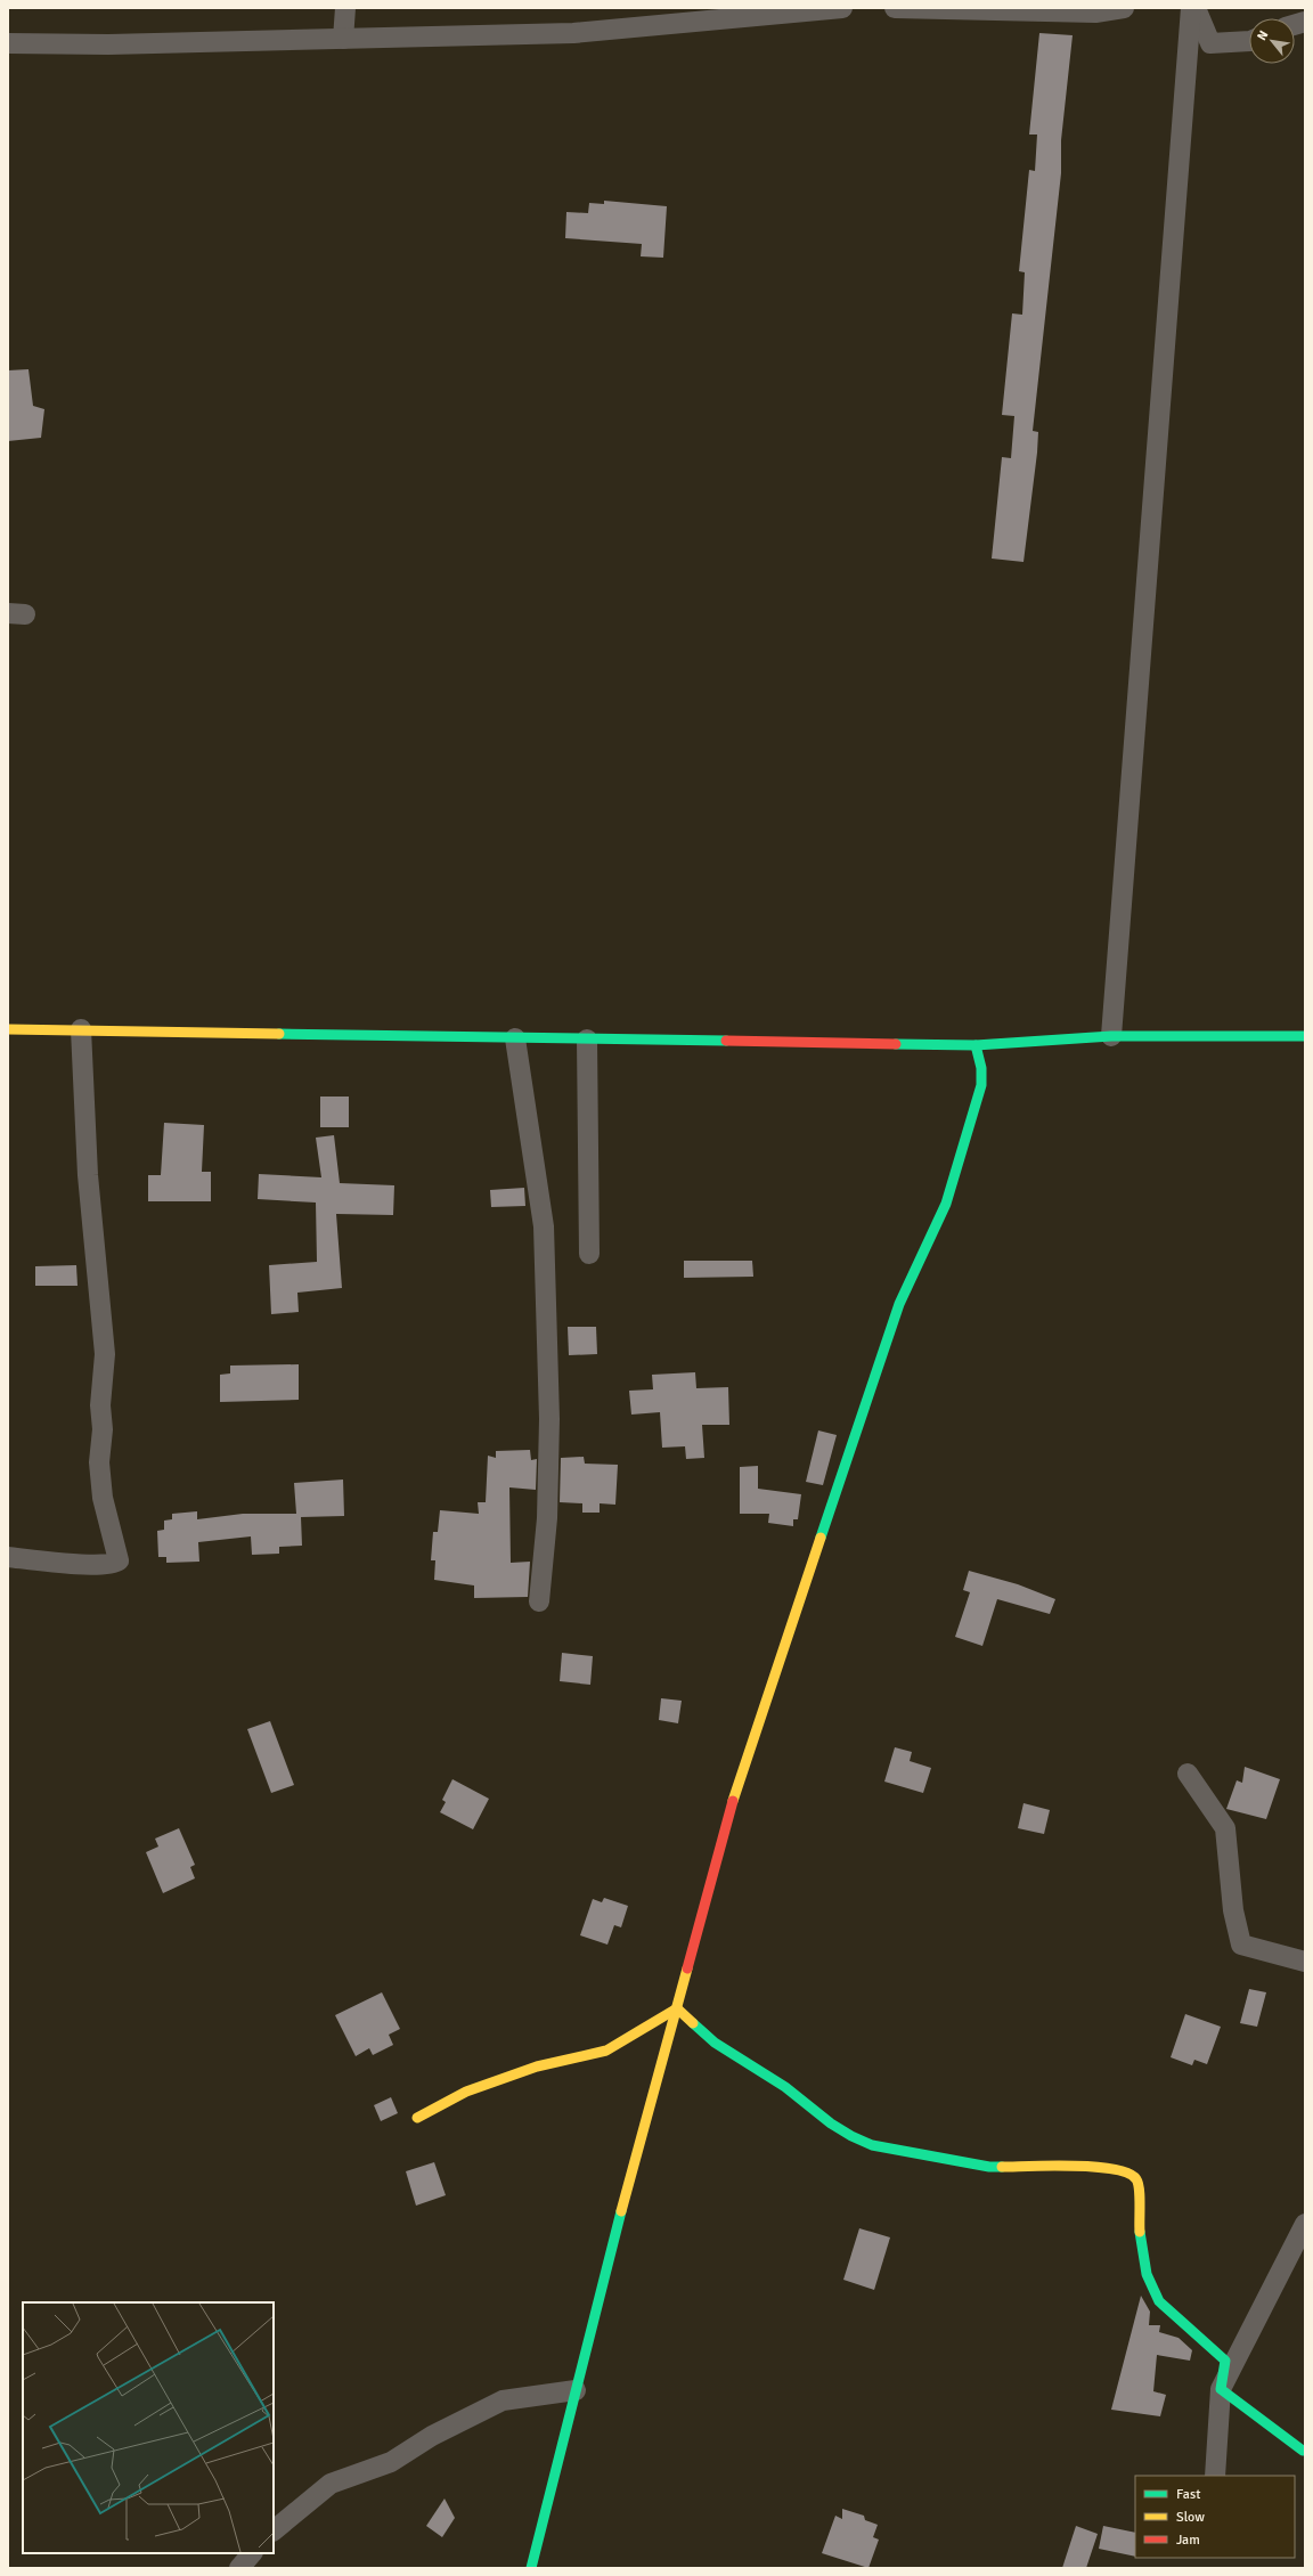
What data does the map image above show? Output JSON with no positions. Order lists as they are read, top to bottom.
{
  "legend": ["Fast", "Slow", "Jam"],
  "north": "top left"
}
